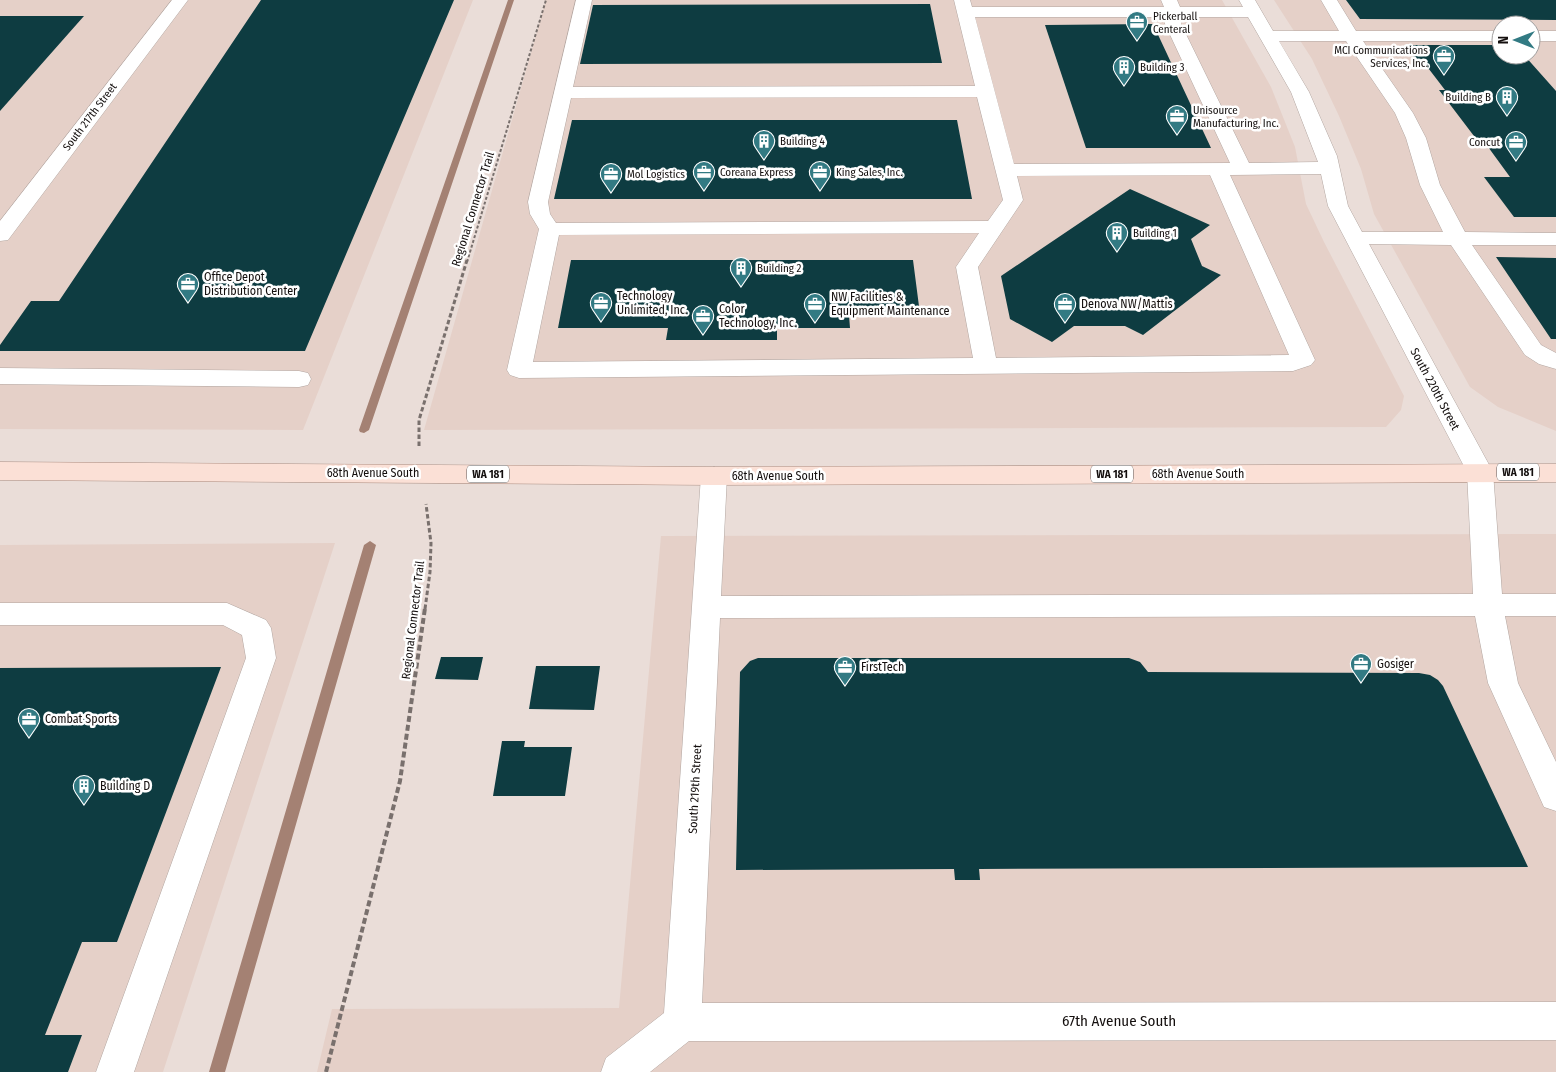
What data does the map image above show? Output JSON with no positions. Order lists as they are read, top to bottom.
{
  "streets": {
    "main road": ["WA 181", "68th Avenue South"],
    "street": [
      "South 217th Street",
      "South 220th Street",
      "South 219th Street",
      "67th Avenue South"
    ],
    "path": ["Regional Connector Trail"]
  },
  "crossings": [
    ["Regional Connector Trail", "68th Avenue South"],
    ["South 220th Street", "68th Avenue South"],
    ["68th Avenue South", "South 219th Street"],
    ["South 219th Street", "67th Avenue South"]
  ],
  "places": {
    "office": [
      "Pickerball Centeral",
      "MCI Communications Services, Inc.",
      "Unisource Manufacturing, Inc.",
      "Concut",
      "Coreana Express",
      "King Sales, Inc.",
      "Mol Logistics",
      "Office Depot Distribution Center",
      "Technology Unlimited, Inc.",
      "NW Facilities & Equipment Maintenance",
      "Denova NW/Mattis",
      "Color Technology, Inc.",
      "Gosiger",
      "FirstTech",
      "Combat Sports"
    ],
    "building": [
      "Building 3",
      "Building B",
      "Building 4",
      "Building 1",
      "Building 2",
      "Building D"
    ]
  },
  "north": "left"
}
